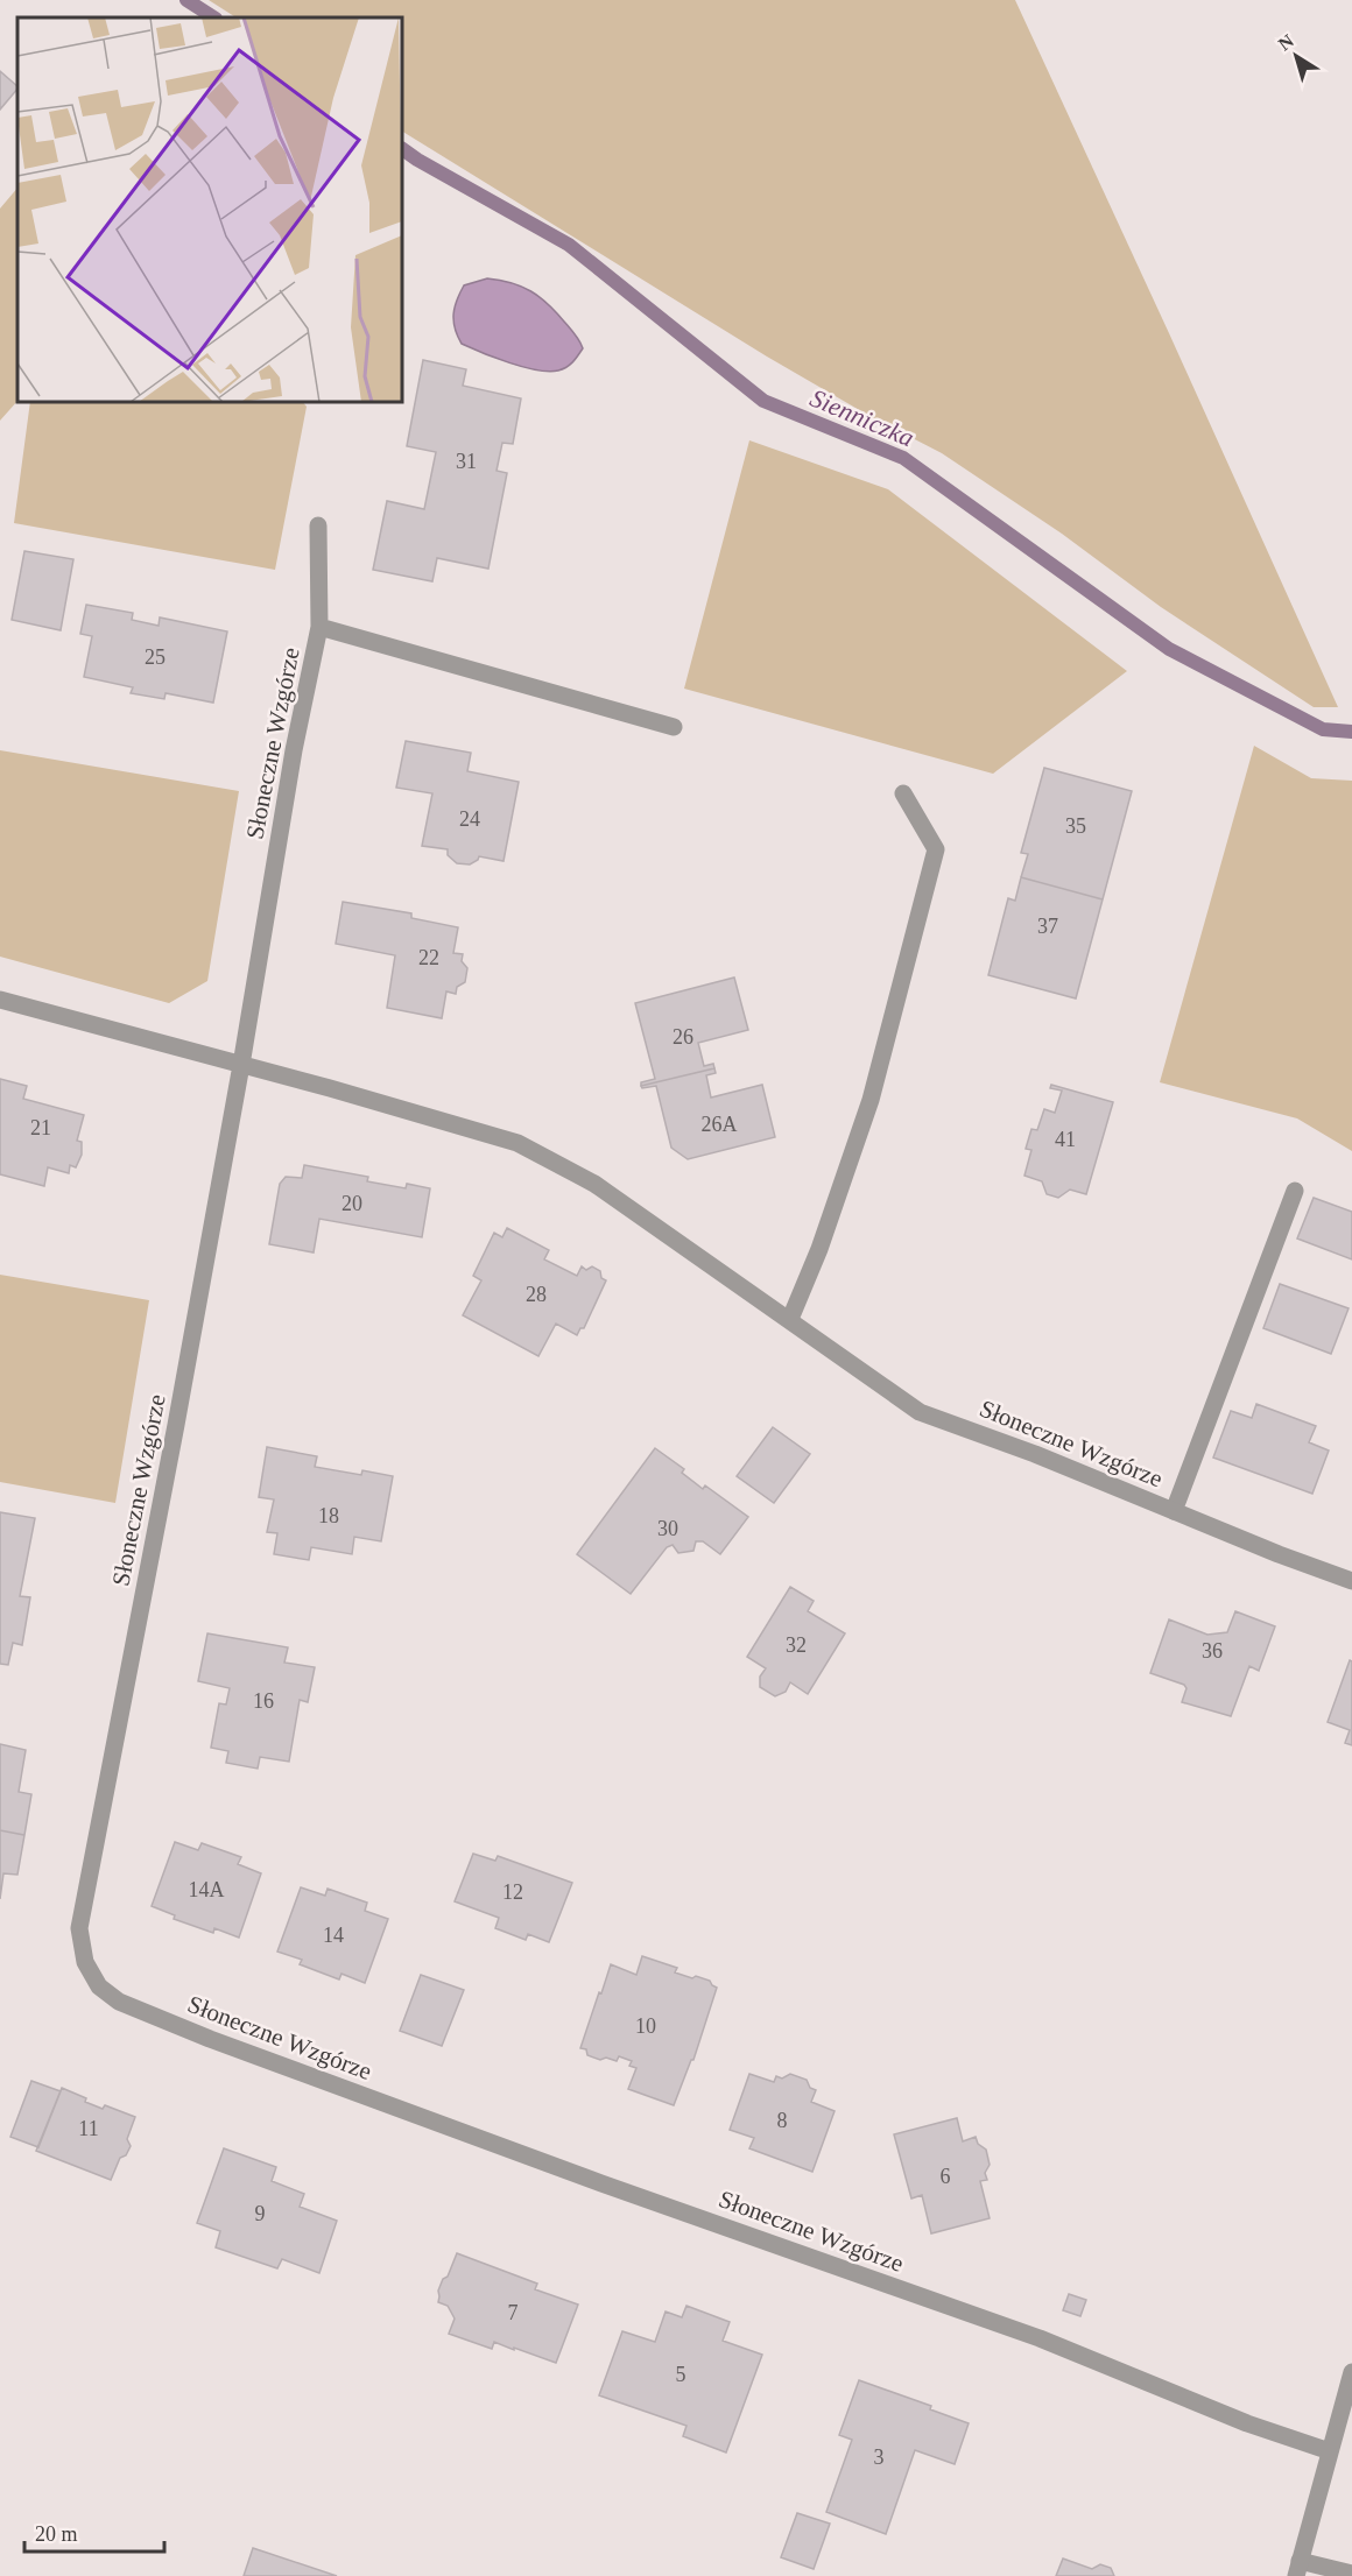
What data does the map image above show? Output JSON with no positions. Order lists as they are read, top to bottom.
{
  "streets": {
    "street": ["Słoneczne Wzgórze"]
  },
  "water": ["Sienniczka"],
  "house_numbers": [
    "31",
    "25",
    "24",
    "35",
    "37",
    "22",
    "26",
    "26A",
    "21",
    "41",
    "20",
    "28",
    "18",
    "30",
    "32",
    "36",
    "16",
    "14A",
    "12",
    "14",
    "10",
    "8",
    "11",
    "6",
    "9",
    "7",
    "5",
    "3"
  ],
  "scale_bar": "20 m",
  "north": "top left"
}
